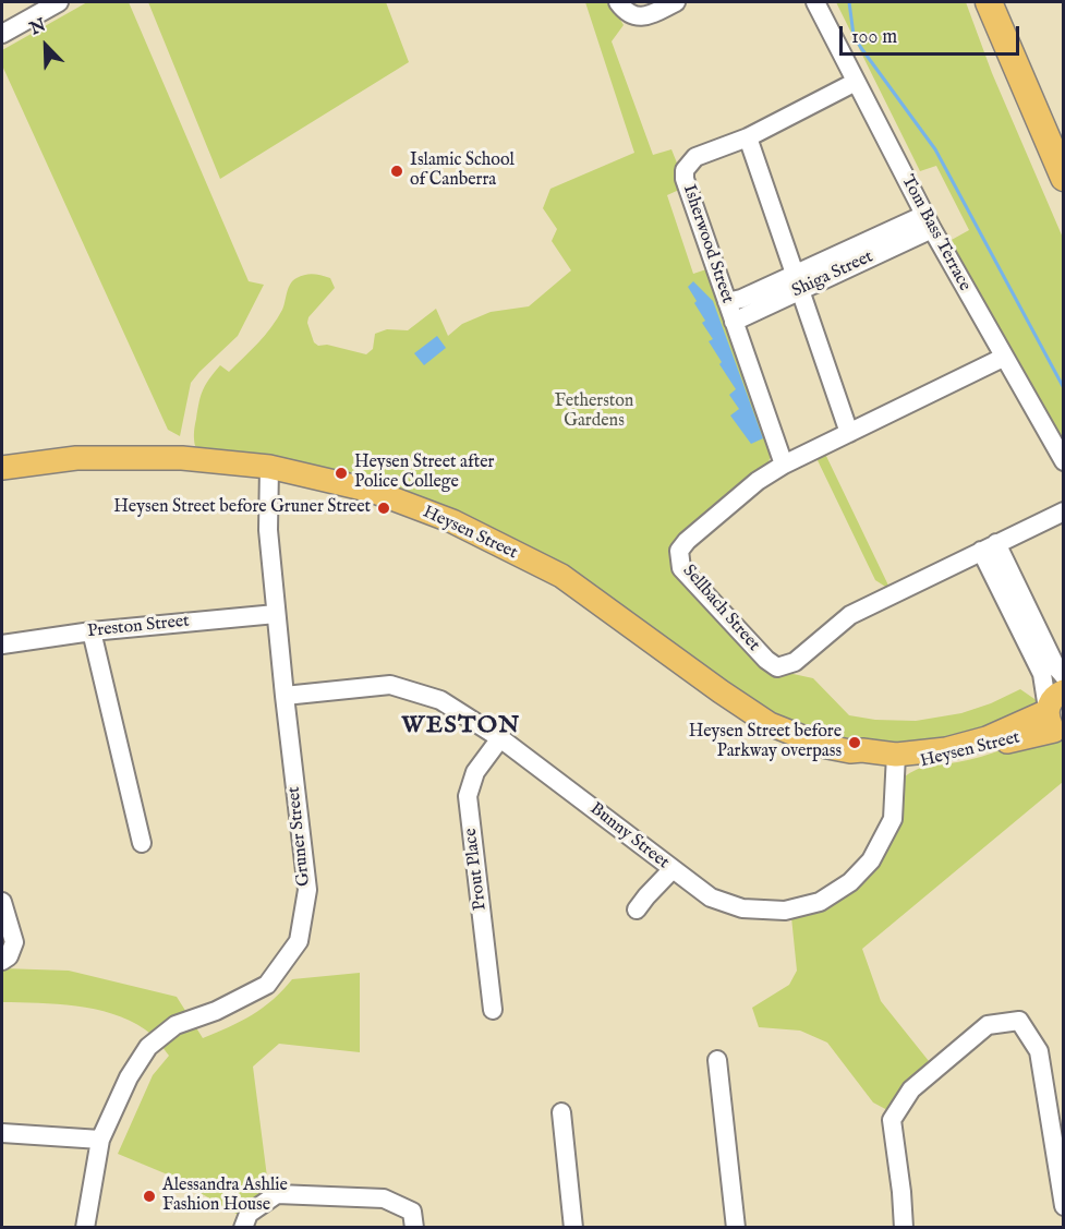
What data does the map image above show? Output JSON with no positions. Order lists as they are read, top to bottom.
{
  "streets": {
    "main road": ["Heysen Street"],
    "street": [
      "Tom Bass Terrace",
      "Isherwood Street",
      "Shiga Street",
      "Sellbach Street",
      "Preston Street",
      "Gruner Street",
      "Bunny Street",
      "Prout Place"
    ]
  },
  "crossings": [
    ["Tom Bass Terrace", "Isherwood Street"],
    ["Tom Bass Terrace", "Shiga Street"],
    ["Tom Bass Terrace", "Sellbach Street"],
    ["Isherwood Street", "Shiga Street"],
    ["Isherwood Street", "Sellbach Street"],
    ["Heysen Street", "Gruner Street"],
    ["Heysen Street", "Bunny Street"],
    ["Preston Street", "Gruner Street"],
    ["Gruner Street", "Bunny Street"],
    ["Bunny Street", "Prout Place"]
  ],
  "districts": ["WESTON"],
  "parks": ["Fetherston Gardens"],
  "places": [
    "Islamic School of Canberra",
    "Heysen Street after Police College",
    "Heysen Street before Gruner Street",
    "Heysen Street before Parkway overpass",
    "Alessandra Ashlie Fashion House"
  ],
  "scale_bar": "100 m",
  "north": "top left"
}
